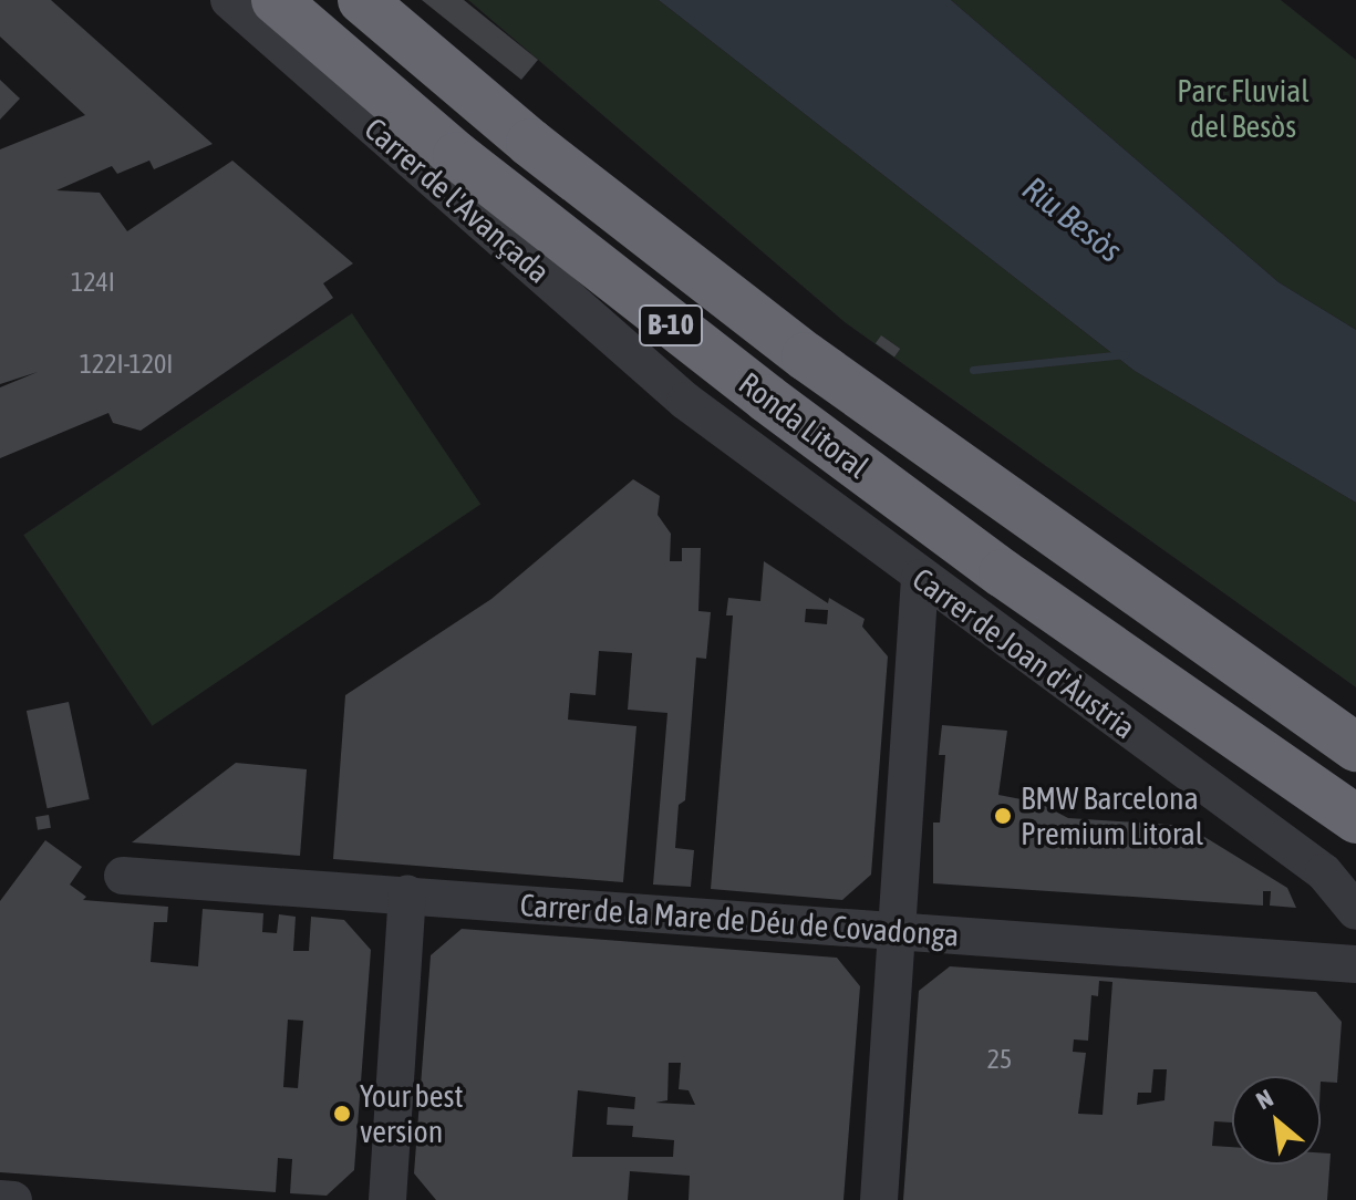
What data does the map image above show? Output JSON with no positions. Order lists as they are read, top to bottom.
{
  "streets": {
    "highway": ["B-10", "Ronda Litoral"],
    "street": ["Carrer de l'Avançada", "Carrer de Joan d'Àustria", "Carrer de la Mare de Déu de Covadonga"]
  },
  "crossings": [
    ["Carrer de l'Avançada", "Carrer de Joan d'Àustria"]
  ],
  "water": ["Riu Besòs"],
  "parks": ["Parc Fluvial del Besòs"],
  "places": ["BMW Barcelona Premium Litoral", "Your best version"],
  "house_numbers": ["124I", "122I-120I", "25"],
  "north": "top left"
}
